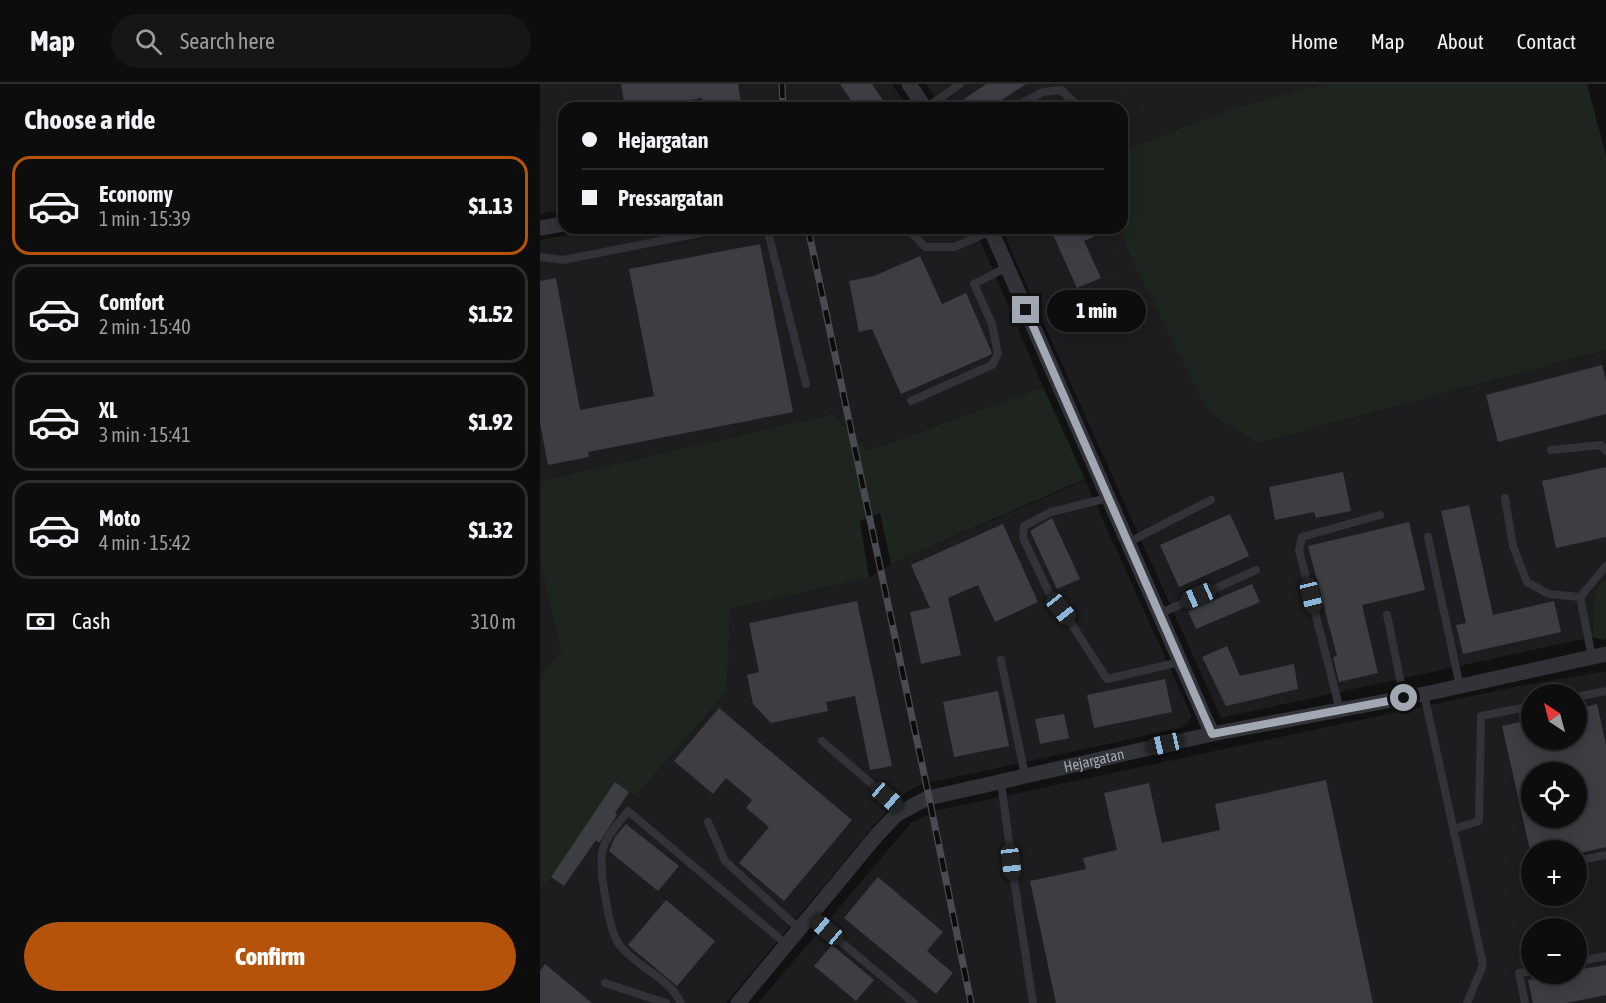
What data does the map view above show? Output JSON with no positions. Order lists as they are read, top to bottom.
{
  "streets": {
    "street": ["Hejargatan"]
  },
  "north": "top left",
  "page": {
    "header": "Map",
    "search": "Search here",
    "nav": [
      "Home",
      "Map",
      "About",
      "Contact"
    ],
    "heading": "Choose a ride",
    "banner": ["Hejargatan", "Pressargatan"],
    "list": [
      {
        "name": "Economy",
        "note": "1 min · 15:39",
        "value": "$1.13"
      },
      {
        "name": "Comfort",
        "note": "2 min · 15:40",
        "value": "$1.52"
      },
      {
        "name": "XL",
        "note": "3 min · 15:41",
        "value": "$1.92"
      },
      {
        "name": "Moto",
        "note": "4 min · 15:42",
        "value": "$1.32"
      }
    ],
    "bubble": "1 min",
    "pay": ["Cash", "310 m"],
    "map_buttons": ["+", "−"],
    "buttons": "Confirm"
  }
}
